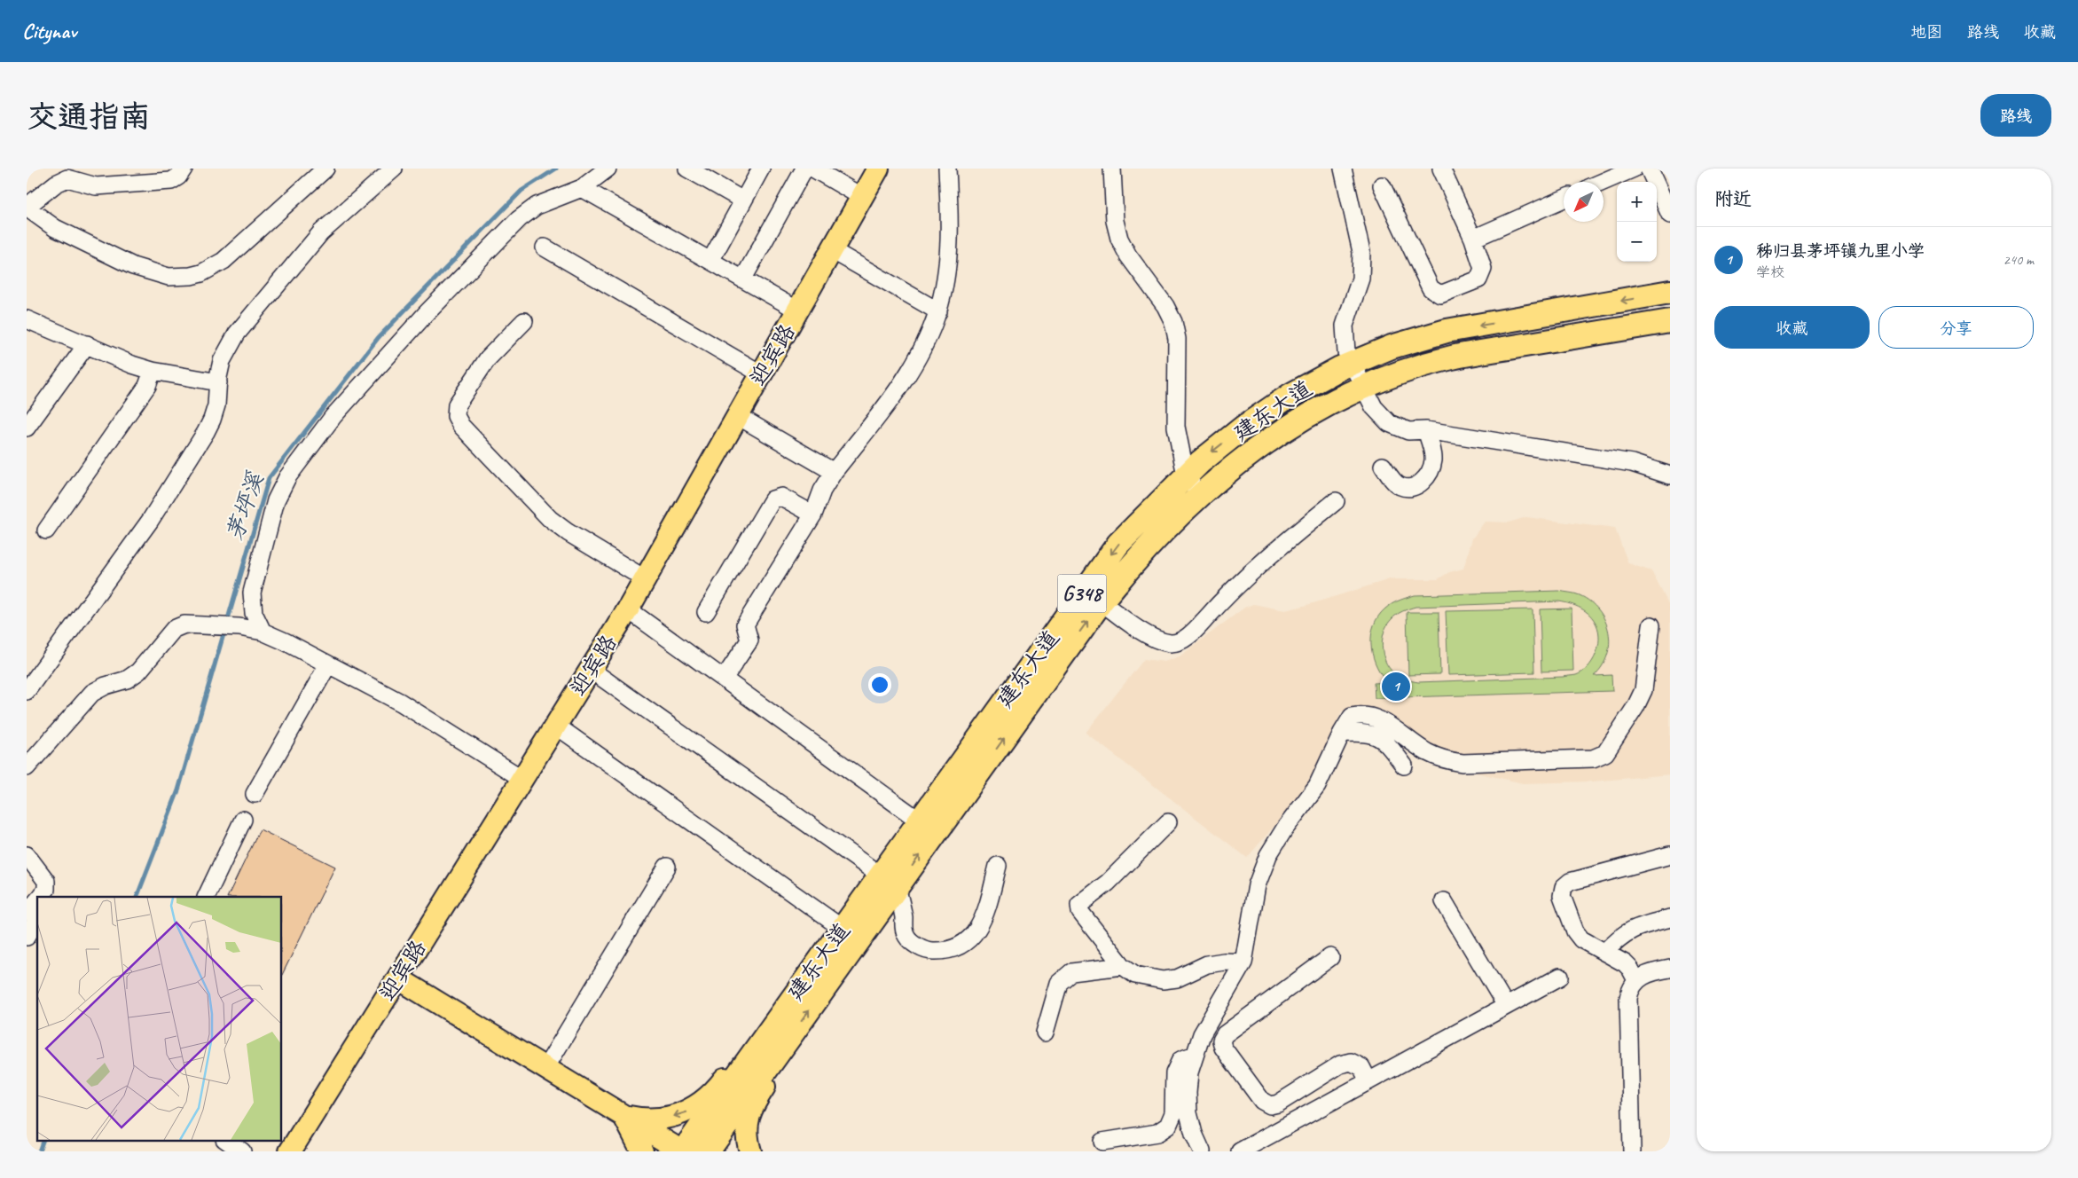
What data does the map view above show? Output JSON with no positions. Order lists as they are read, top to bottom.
{
  "streets": {
    "highway": ["建东大道", "G348"],
    "main road": ["迎宾路"]
  },
  "water": ["茅坪溪"],
  "north": "bottom left",
  "page": {
    "header": "Citynav",
    "nav": ["地图", "路线", "收藏"],
    "buttons": [
      "路线",
      ["收藏", "分享"]
    ],
    "title": "交通指南",
    "heading": "附近",
    "map_buttons": ["+", "−"],
    "list": [
      {
        "mark": "1",
        "name": "秭归县茅坪镇九里小学",
        "note": "学校",
        "value": "240 m"
      }
    ],
    "pins": "1"
  }
}
